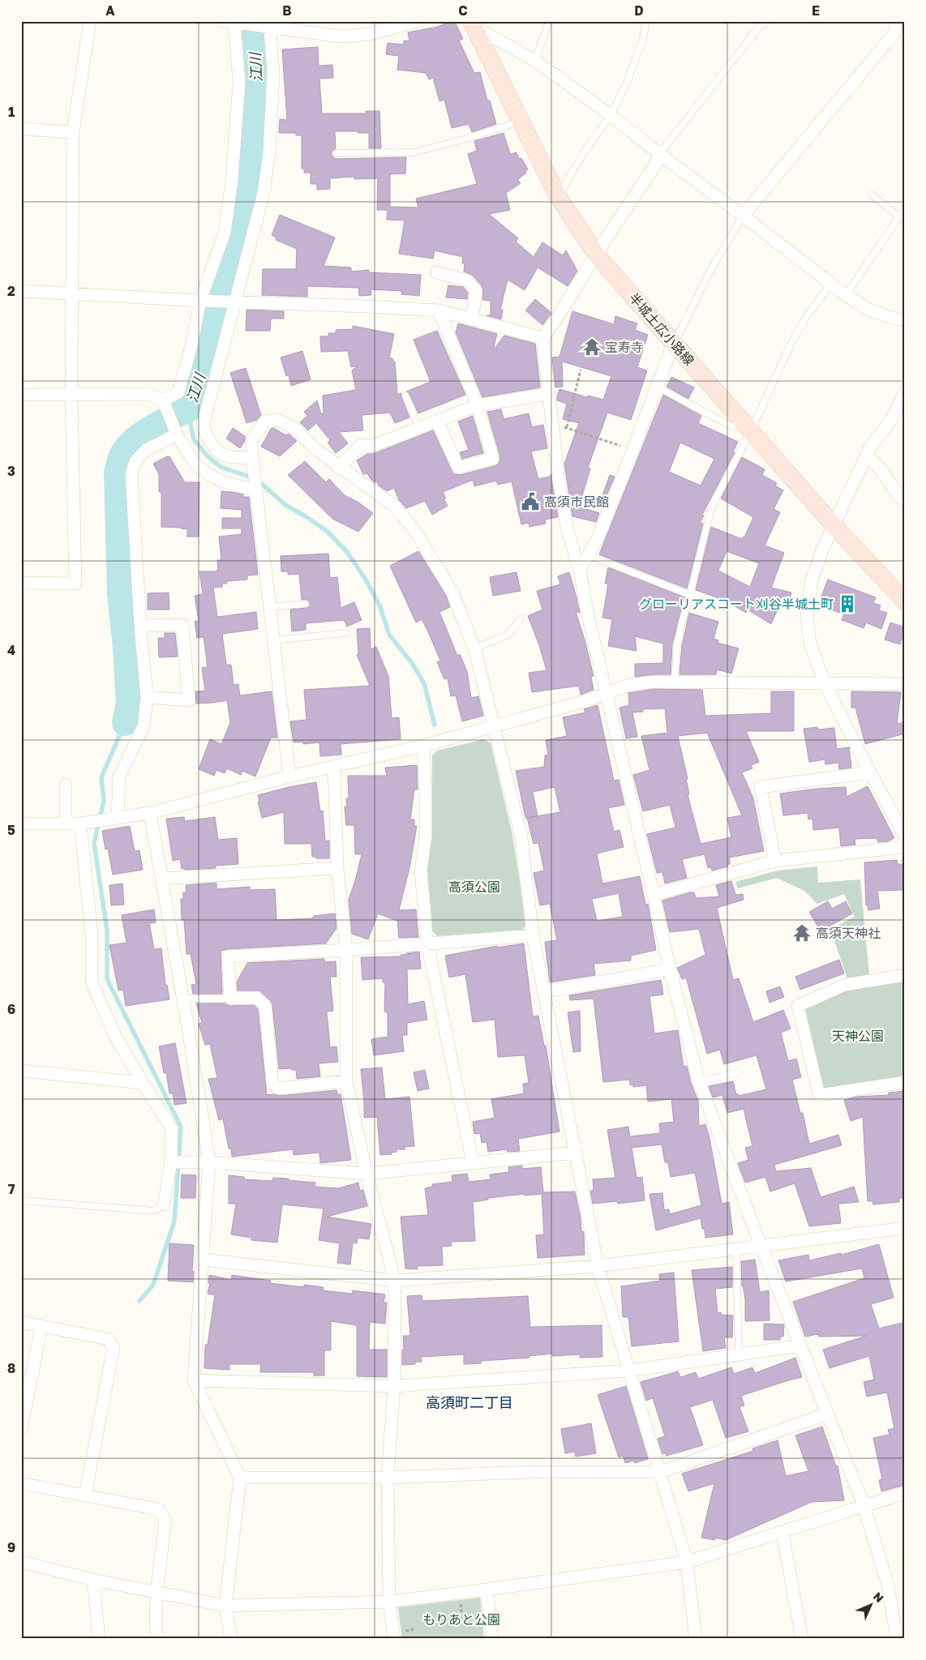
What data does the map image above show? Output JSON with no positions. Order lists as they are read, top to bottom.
{
  "streets": {
    "main road": ["半城土広小路線"]
  },
  "districts": ["高須町二丁目"],
  "water": ["江川"],
  "parks": ["高須公園", "天神公園", "もりあと公園"],
  "places": {
    "temple": ["宝寿寺", "高須天神社"],
    "public building": ["高須市民館"],
    "building": ["グローリアスコート刈谷半城土町"]
  },
  "north": "top right",
  "grid": {
    "columns": [
      "A",
      "B",
      "C",
      "D",
      "E"
    ],
    "rows": [
      "1",
      "2",
      "3",
      "4",
      "5",
      "6",
      "7",
      "8",
      "9"
    ]
  }
}
